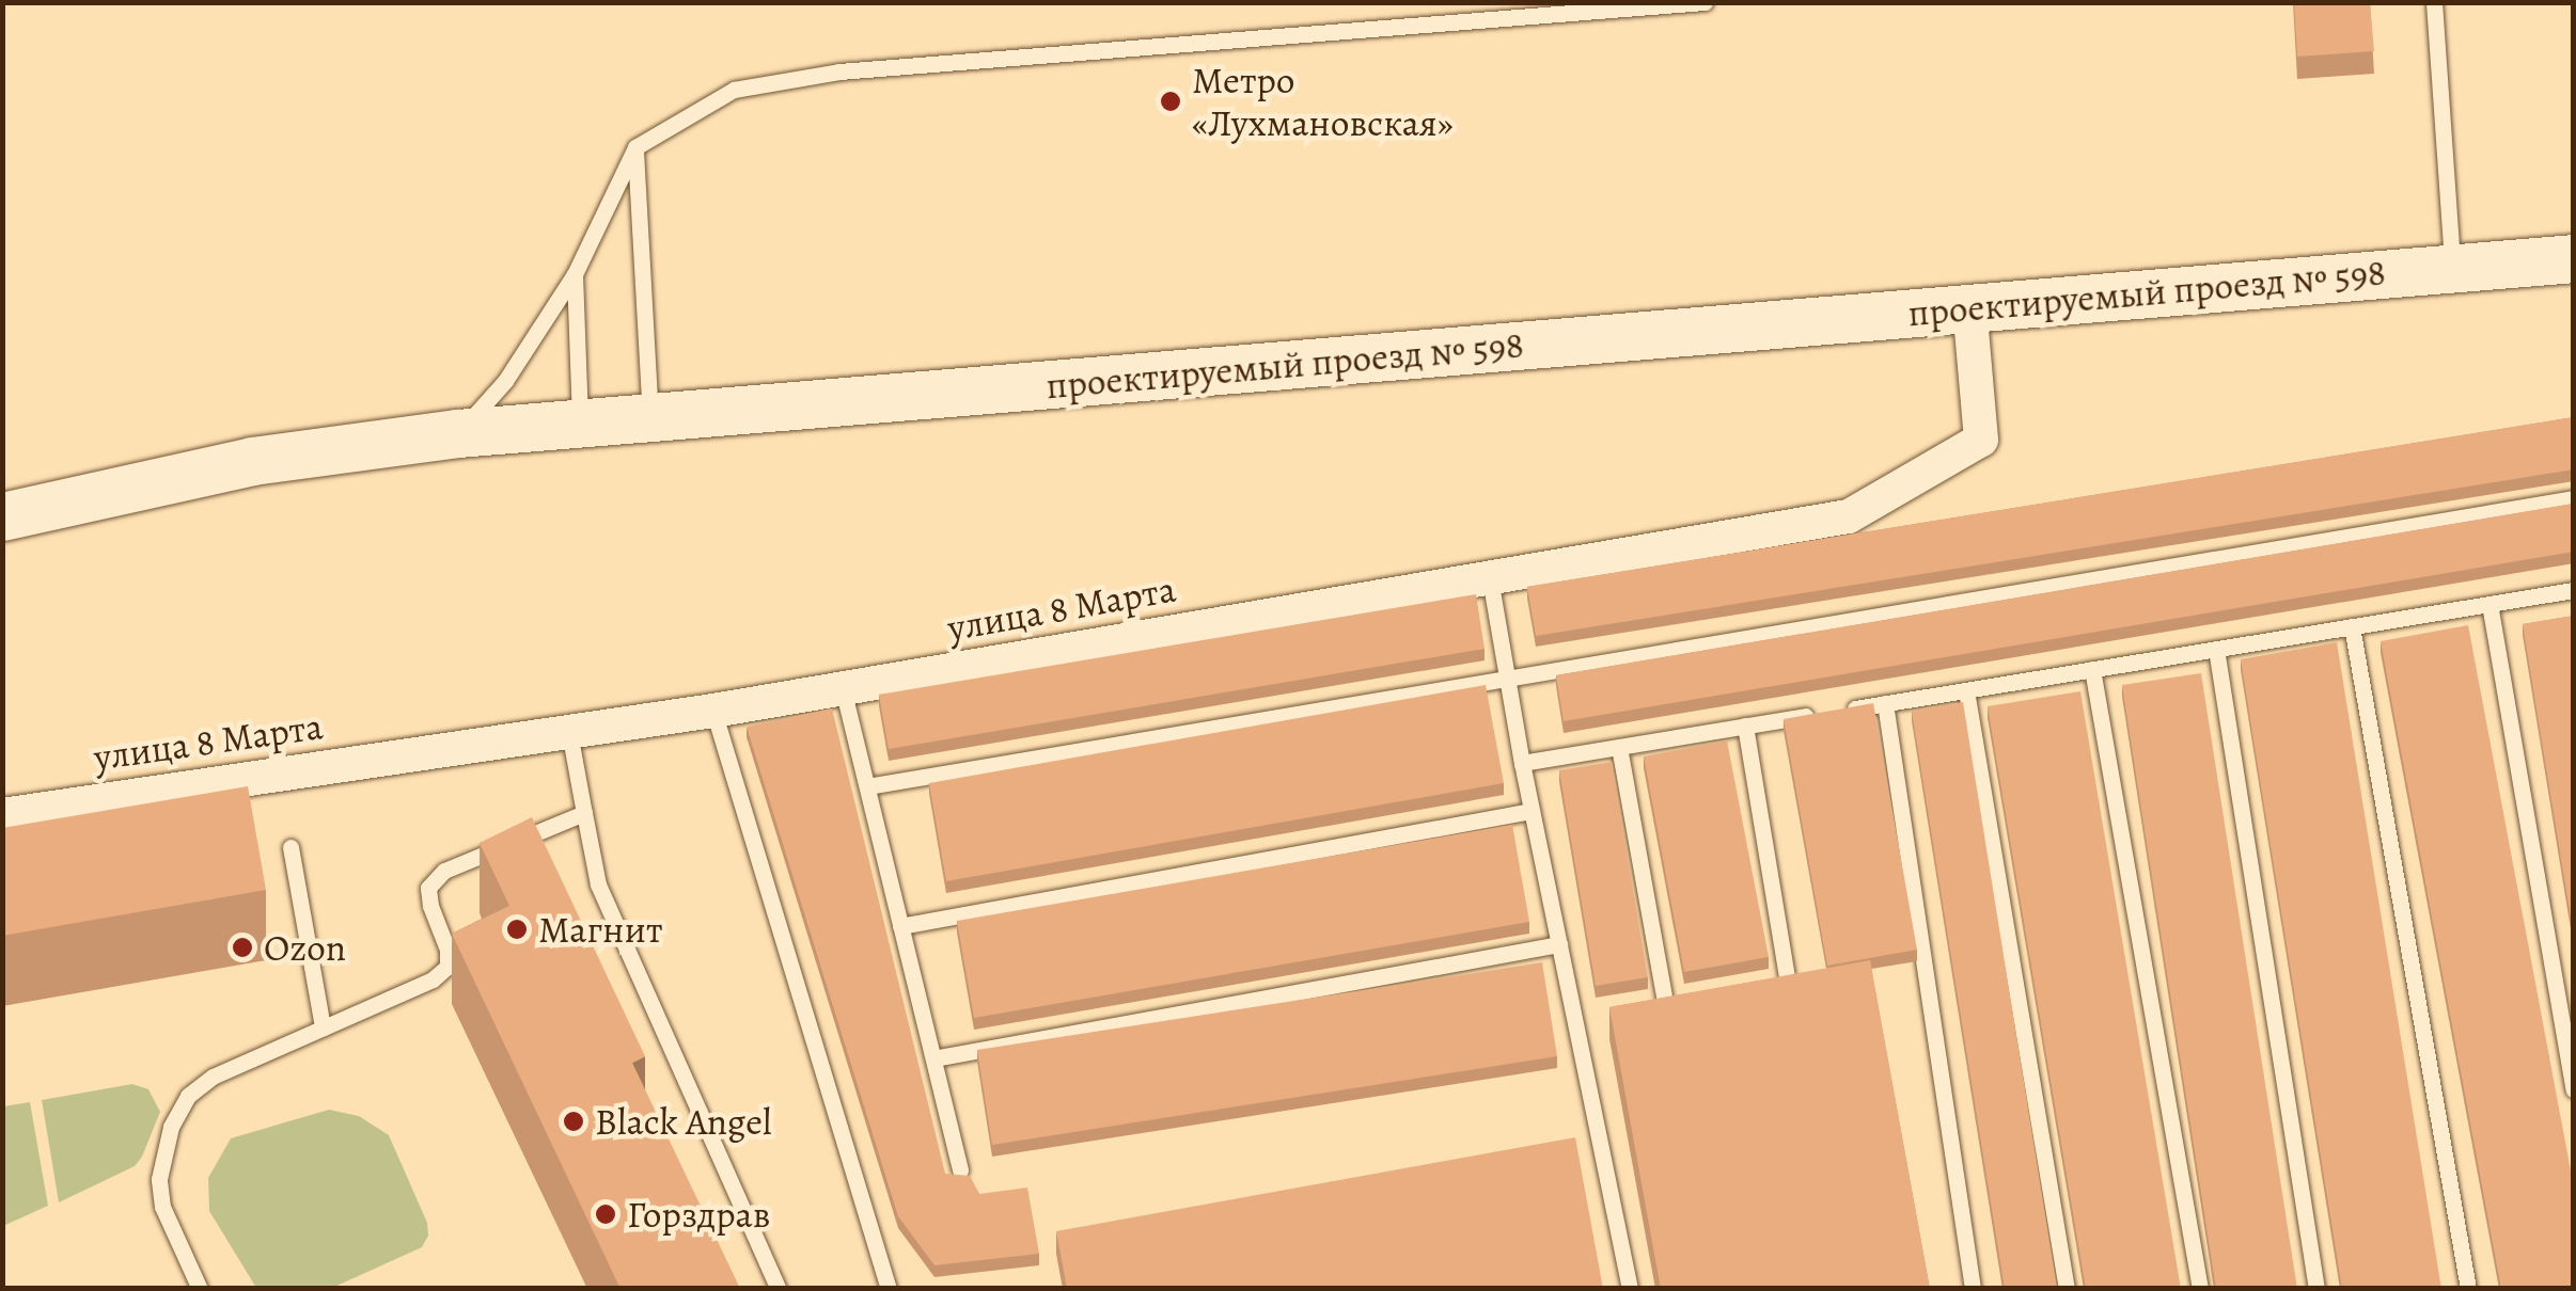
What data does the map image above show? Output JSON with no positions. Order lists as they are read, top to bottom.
{
  "streets": {
    "street": ["проектируемый проезд № 598", "улица 8 Марта"]
  },
  "crossings": [
    ["проектируемый проезд № 598", "улица 8 Марта"]
  ],
  "places": [
    "Метро «Лухмановская»",
    "Магнит",
    "Ozon",
    "Black Angel",
    "Горздрав"
  ]
}
